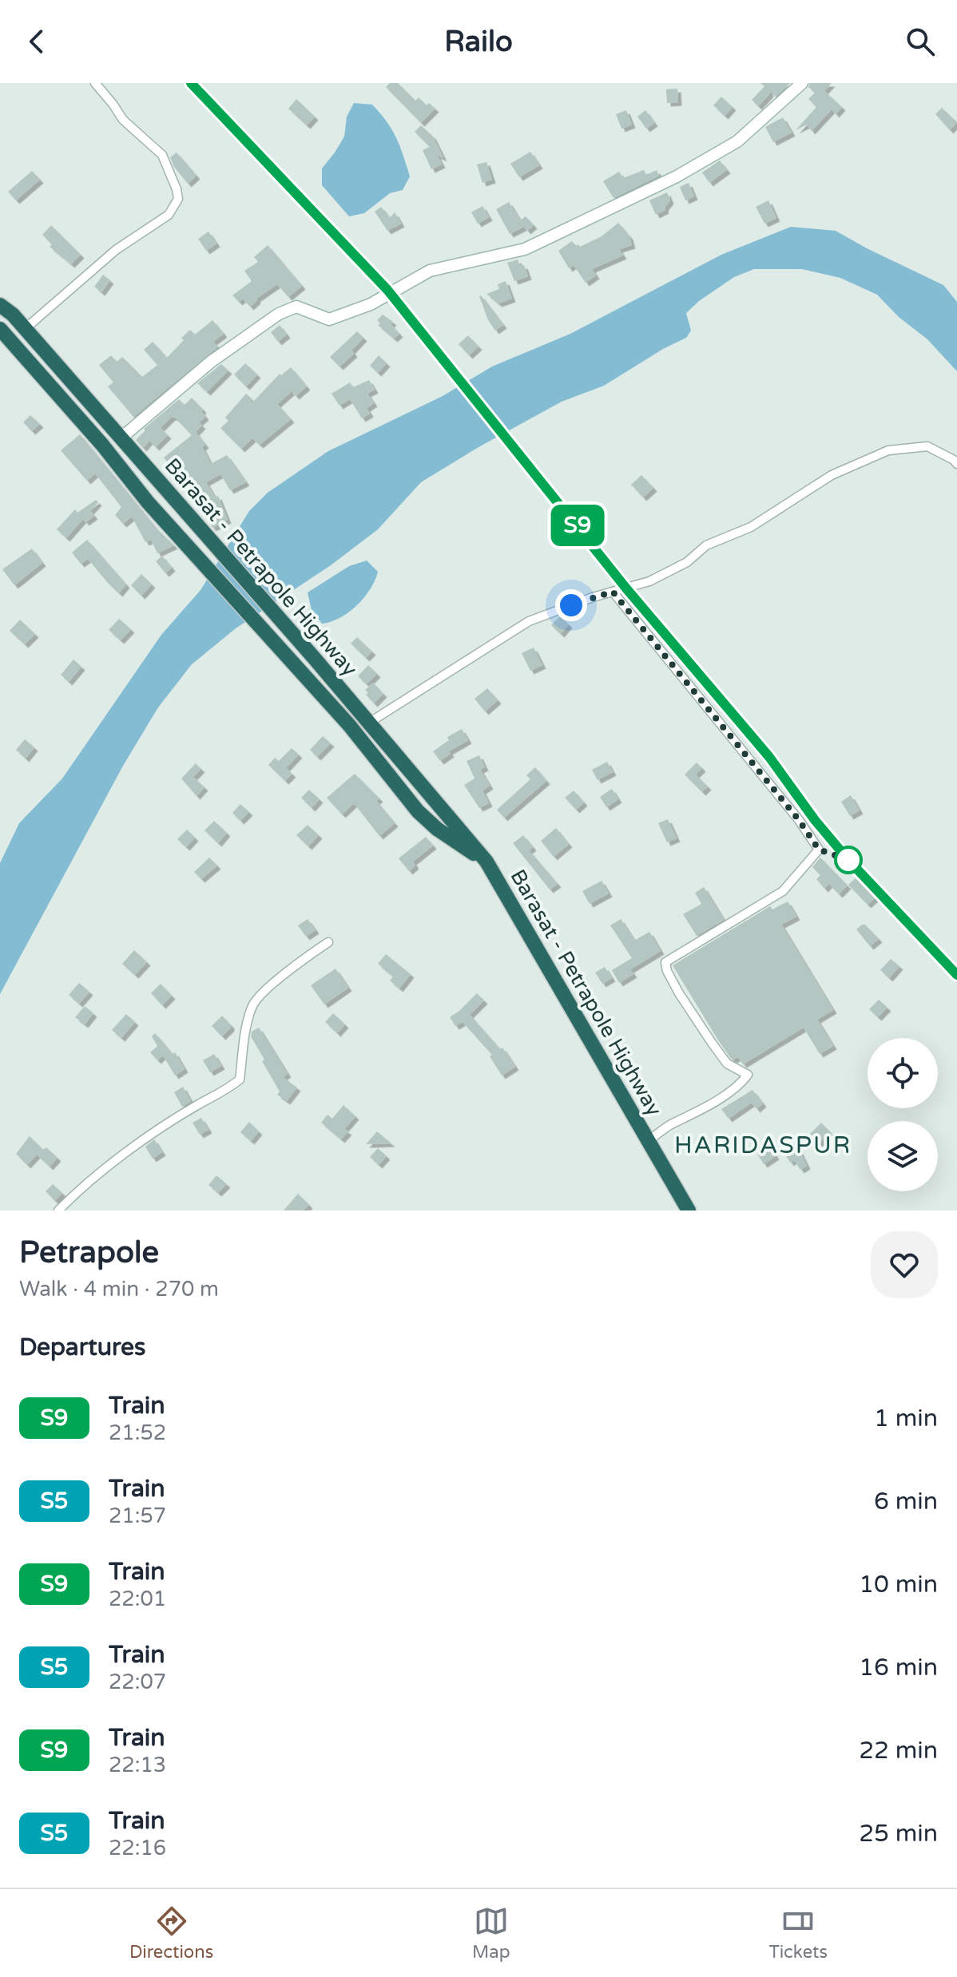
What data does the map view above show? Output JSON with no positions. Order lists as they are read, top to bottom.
{
  "streets": {
    "highway": ["Barasat - Petrapole Highway"]
  },
  "districts": ["HARIDASPUR"],
  "page": {
    "header": "Railo",
    "on_map": "S9",
    "heading": [
      ["Petrapole", "Walk · 4 min · 270 m"],
      "Departures"
    ],
    "list": [
      {
        "mark": "S9",
        "name": "Train",
        "note": "21:52",
        "value": "1 min"
      },
      {
        "mark": "S5",
        "name": "Train",
        "note": "21:57",
        "value": "6 min"
      },
      {
        "mark": "S9",
        "name": "Train",
        "note": "22:01",
        "value": "10 min"
      },
      {
        "mark": "S5",
        "name": "Train",
        "note": "22:07",
        "value": "16 min"
      },
      {
        "mark": "S9",
        "name": "Train",
        "note": "22:13",
        "value": "22 min"
      },
      {
        "mark": "S5",
        "name": "Train",
        "note": "22:16",
        "value": "25 min"
      }
    ],
    "tabs": ["Directions", "Map", "Tickets"]
  }
}
